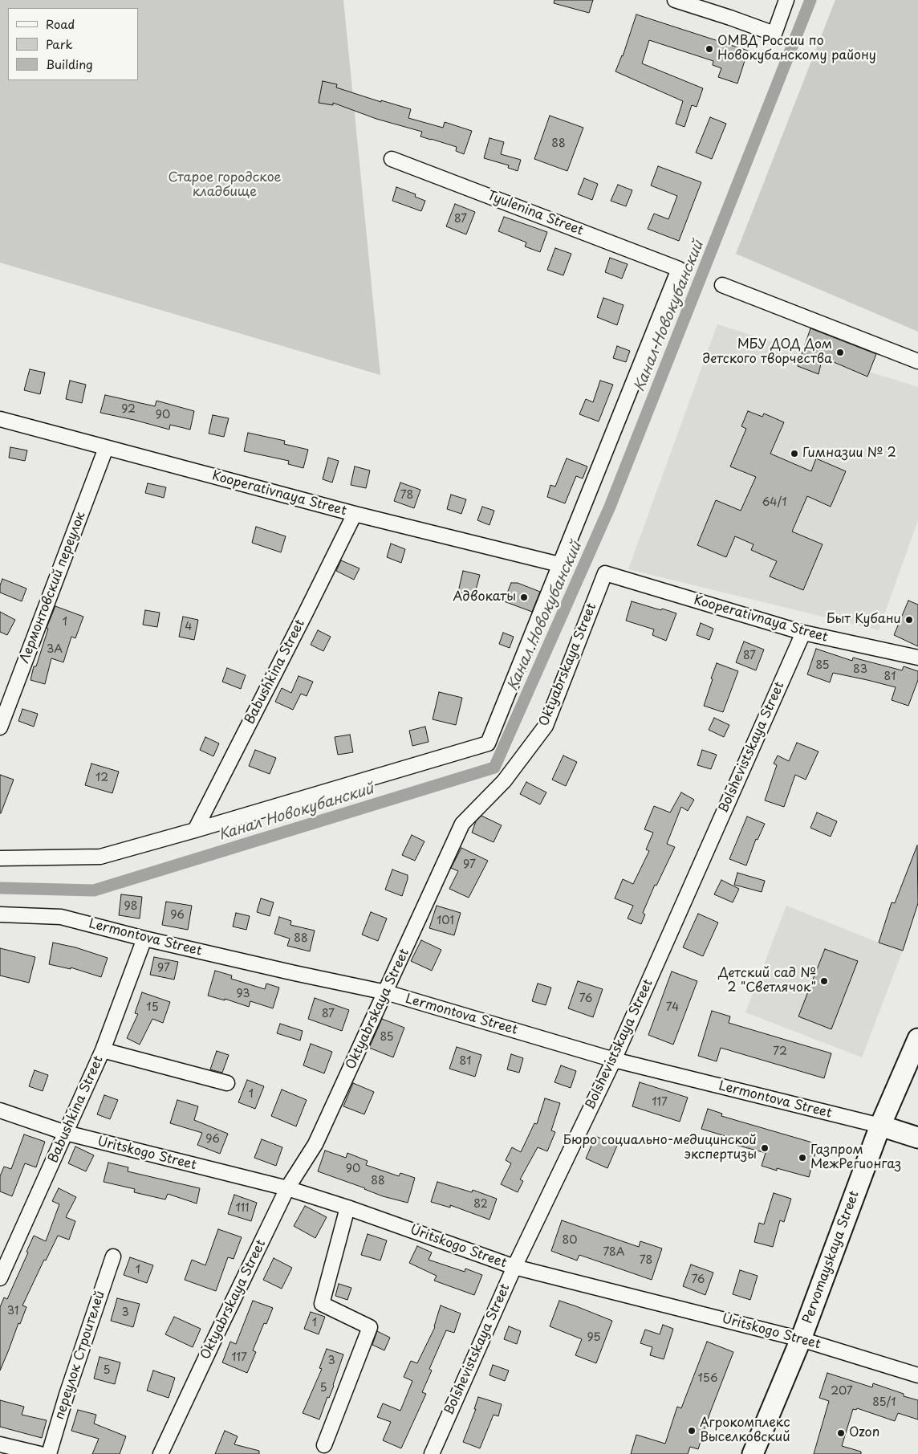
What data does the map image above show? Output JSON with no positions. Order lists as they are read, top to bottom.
{
  "streets": {
    "main road": ["Lermontova Street", "Pervomayskaya Street"],
    "street": [
      "Tyulenina Street",
      "Kooperativnaya Street",
      "Лермонтовский переулок",
      "Oktyabrskaya Street",
      "Babushkina Street",
      "Bolshevistskaya Street",
      "Uritskogo Street",
      "переулок Строителей"
    ]
  },
  "crossings": [
    ["Tyulenina Street", "Kooperativnaya Street"],
    ["Kooperativnaya Street", "Лермонтовский переулок"],
    ["Kooperativnaya Street", "Oktyabrskaya Street"],
    ["Kooperativnaya Street", "Babushkina Street"],
    ["Kooperativnaya Street", "Bolshevistskaya Street"],
    ["Oktyabrskaya Street", "Lermontova Street"],
    ["Oktyabrskaya Street", "Uritskogo Street"],
    ["Babushkina Street", "Lermontova Street"],
    ["Babushkina Street", "Uritskogo Street"],
    ["Bolshevistskaya Street", "Lermontova Street"],
    ["Bolshevistskaya Street", "Uritskogo Street"],
    ["Lermontova Street", "Pervomayskaya Street"],
    ["Uritskogo Street", "Pervomayskaya Street"]
  ],
  "water": ["Канал Новокубанский"],
  "parks": ["Старое городское кладбище"],
  "places": [
    "ОМВД России по Новокубанскому району",
    "МБУ ДОД Дом детского творчества",
    "Гимназии № 2",
    "Адвокаты",
    "Быт Кубани",
    "Детский сад № 2 \"Светлячок\"",
    "Бюро социально-медицинской экспертизы",
    "Газпром МежРегионгаз",
    "Агрокомплекс Выселковский",
    "Ozon"
  ],
  "house_numbers": [
    "88",
    "87",
    "92",
    "90",
    "78",
    "64/1",
    "1",
    "4",
    "3А",
    "87",
    "85",
    "83",
    "81",
    "12",
    "97",
    "98",
    "96",
    "101",
    "88",
    "97",
    "93",
    "76",
    "15",
    "74",
    "87",
    "85",
    "72",
    "81",
    "1",
    "117",
    "96",
    "90",
    "88",
    "82",
    "111",
    "80",
    "78А",
    "78",
    "1",
    "76",
    "31",
    "3",
    "1",
    "95",
    "117",
    "3",
    "5",
    "156",
    "5",
    "207",
    "85/1"
  ],
  "legend": ["Road", "Park", "Building"]
}
